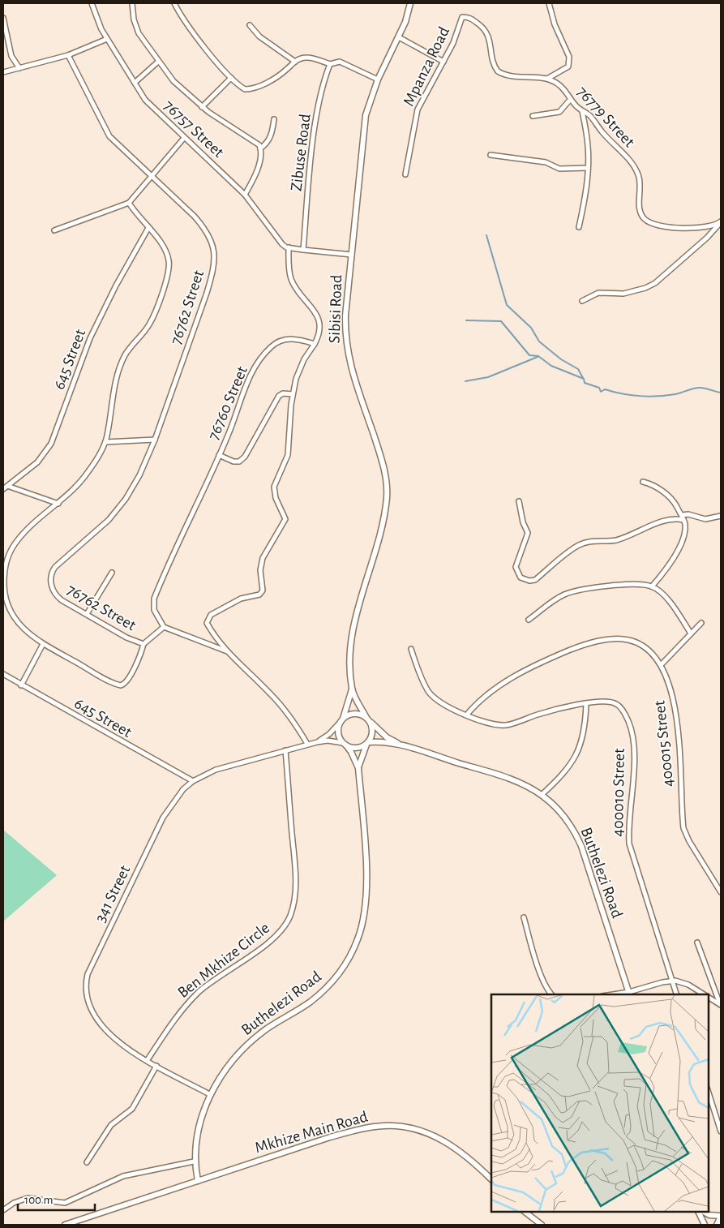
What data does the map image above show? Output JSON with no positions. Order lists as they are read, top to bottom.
{
  "streets": {
    "street": [
      "Mpanza Road",
      "76779 Street",
      "76757 Street",
      "Zibuse Road",
      "76762 Street",
      "Sibisi Road",
      "645 Street",
      "76760 Street",
      "400015 Street",
      "400010 Street",
      "Buthelezi Road",
      "341 Street",
      "Ben Mkhize Circle",
      "Mkhize Main Road"
    ]
  },
  "crossings": [
    ["Mpanza Road", "76779 Street"],
    ["76762 Street", "645 Street"],
    ["Sibisi Road", "Buthelezi Road"],
    ["Sibisi Road", "341 Street"],
    ["645 Street", "341 Street"],
    ["400015 Street", "400010 Street"],
    ["Buthelezi Road", "341 Street"],
    ["Buthelezi Road", "Mkhize Main Road"],
    ["341 Street", "Ben Mkhize Circle"]
  ],
  "scale_bar": "100 m"
}
